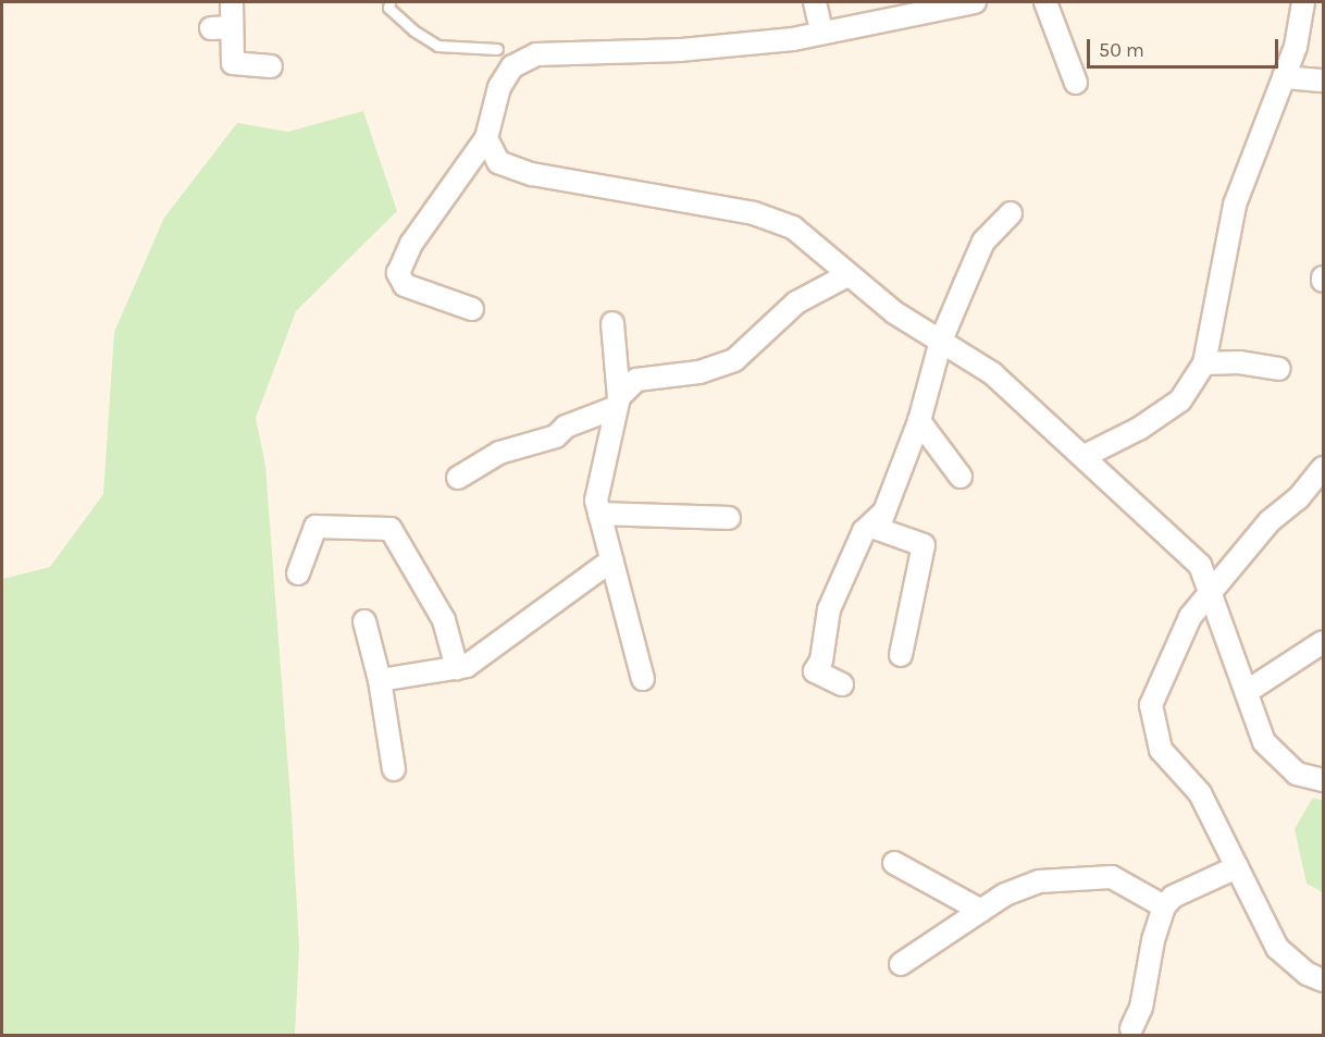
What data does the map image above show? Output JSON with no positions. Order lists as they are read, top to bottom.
{
  "scale_bar": "50 m"
}
